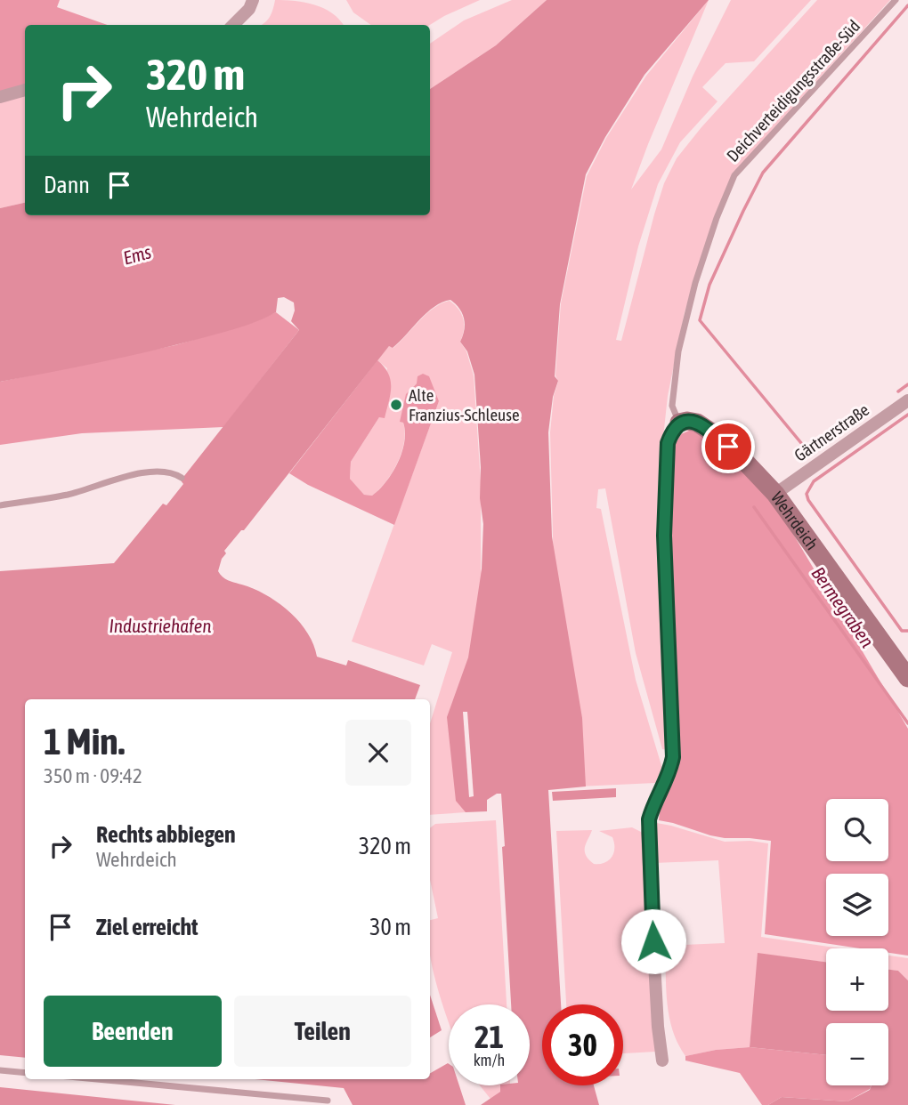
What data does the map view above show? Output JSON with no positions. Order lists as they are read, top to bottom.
{
  "streets": {
    "street": ["Gärtnerstraße", "Wehrdeich"],
    "lane": ["Deichverteidigungsstraße-Süd"]
  },
  "crossings": [
    ["Deichverteidigungsstraße-Süd", "Wehrdeich"],
    ["Gärtnerstraße", "Wehrdeich"]
  ],
  "water": ["Ems", "Bermegraben", "Industriehafen"],
  "places": ["Alte Franzius-Schleuse"],
  "page": {
    "turn": ["320 m", "Wehrdeich"],
    "then": "Dann",
    "heading": ["1 Min.", "350 m · 09:42"],
    "map_buttons": ["+", "−"],
    "list": [
      {
        "name": "Rechts abbiegen",
        "note": "Wehrdeich",
        "value": "320 m"
      },
      {
        "name": "Ziel erreicht",
        "value": "30 m"
      }
    ],
    "buttons": ["Beenden", "Teilen"],
    "speed": "21 km/h",
    "limit": "30"
  }
}
